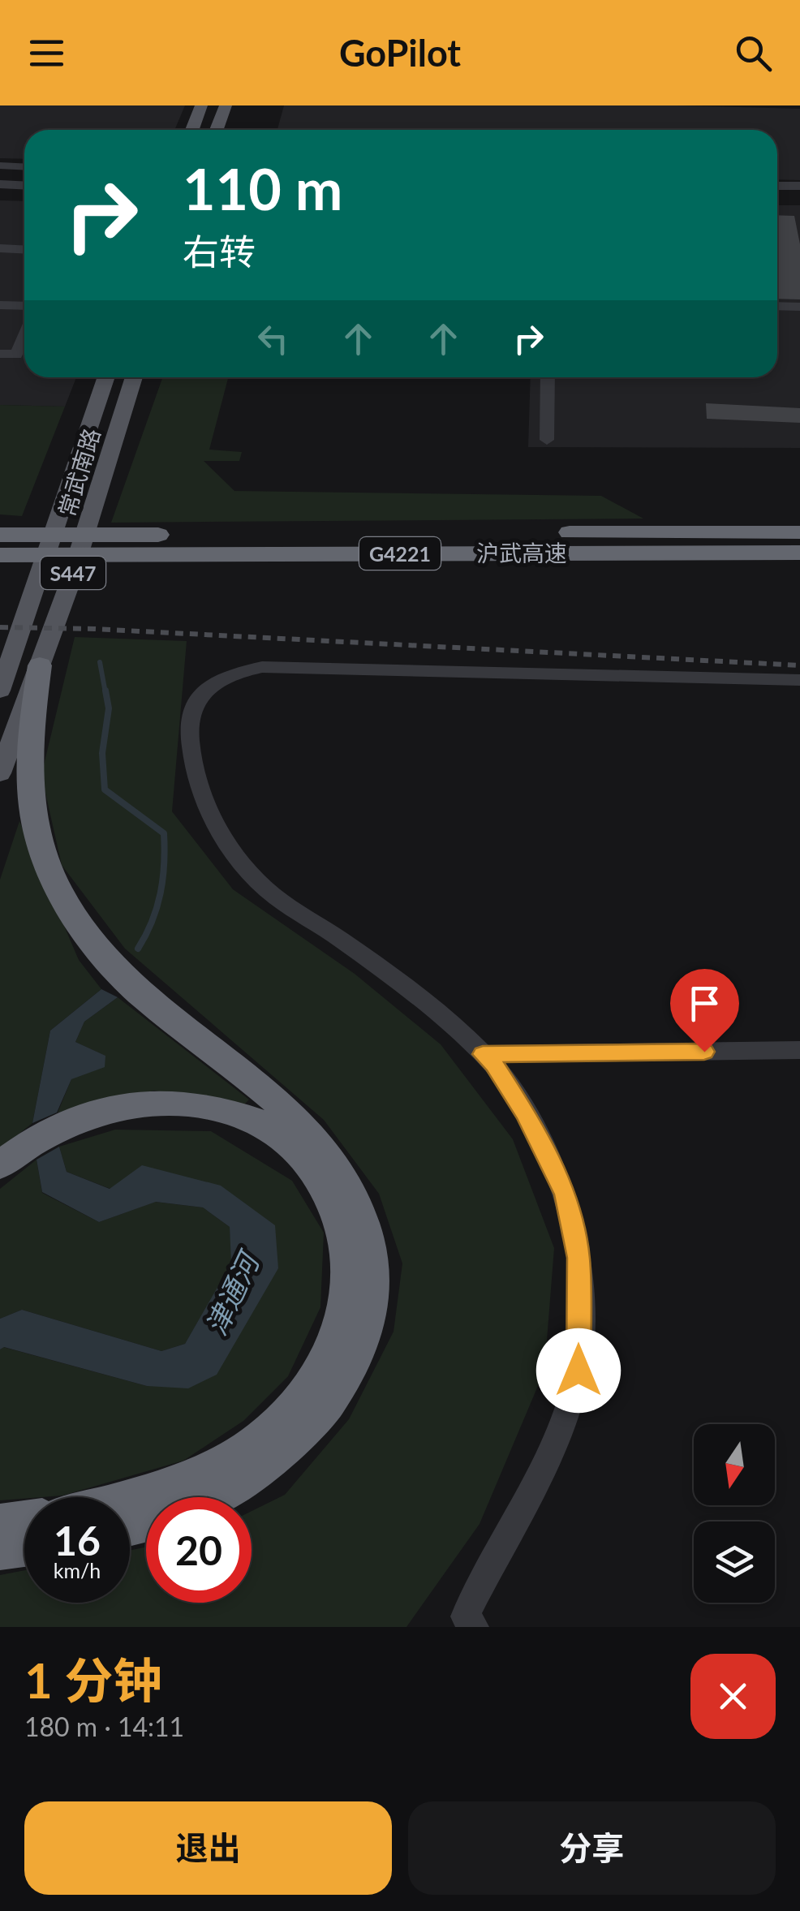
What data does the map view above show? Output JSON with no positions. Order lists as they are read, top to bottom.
{
  "streets": {
    "highway": ["沪武高速", "G4221"],
    "main road": ["常武南路", "S447"]
  },
  "water": ["津通河"],
  "north": "bottom",
  "page": {
    "header": "GoPilot",
    "turn": ["110 m", "右转"],
    "speed": "16 km/h",
    "limit": "20",
    "heading": ["1 分钟", "180 m · 14:11"],
    "buttons": ["退出", "分享"]
  }
}
